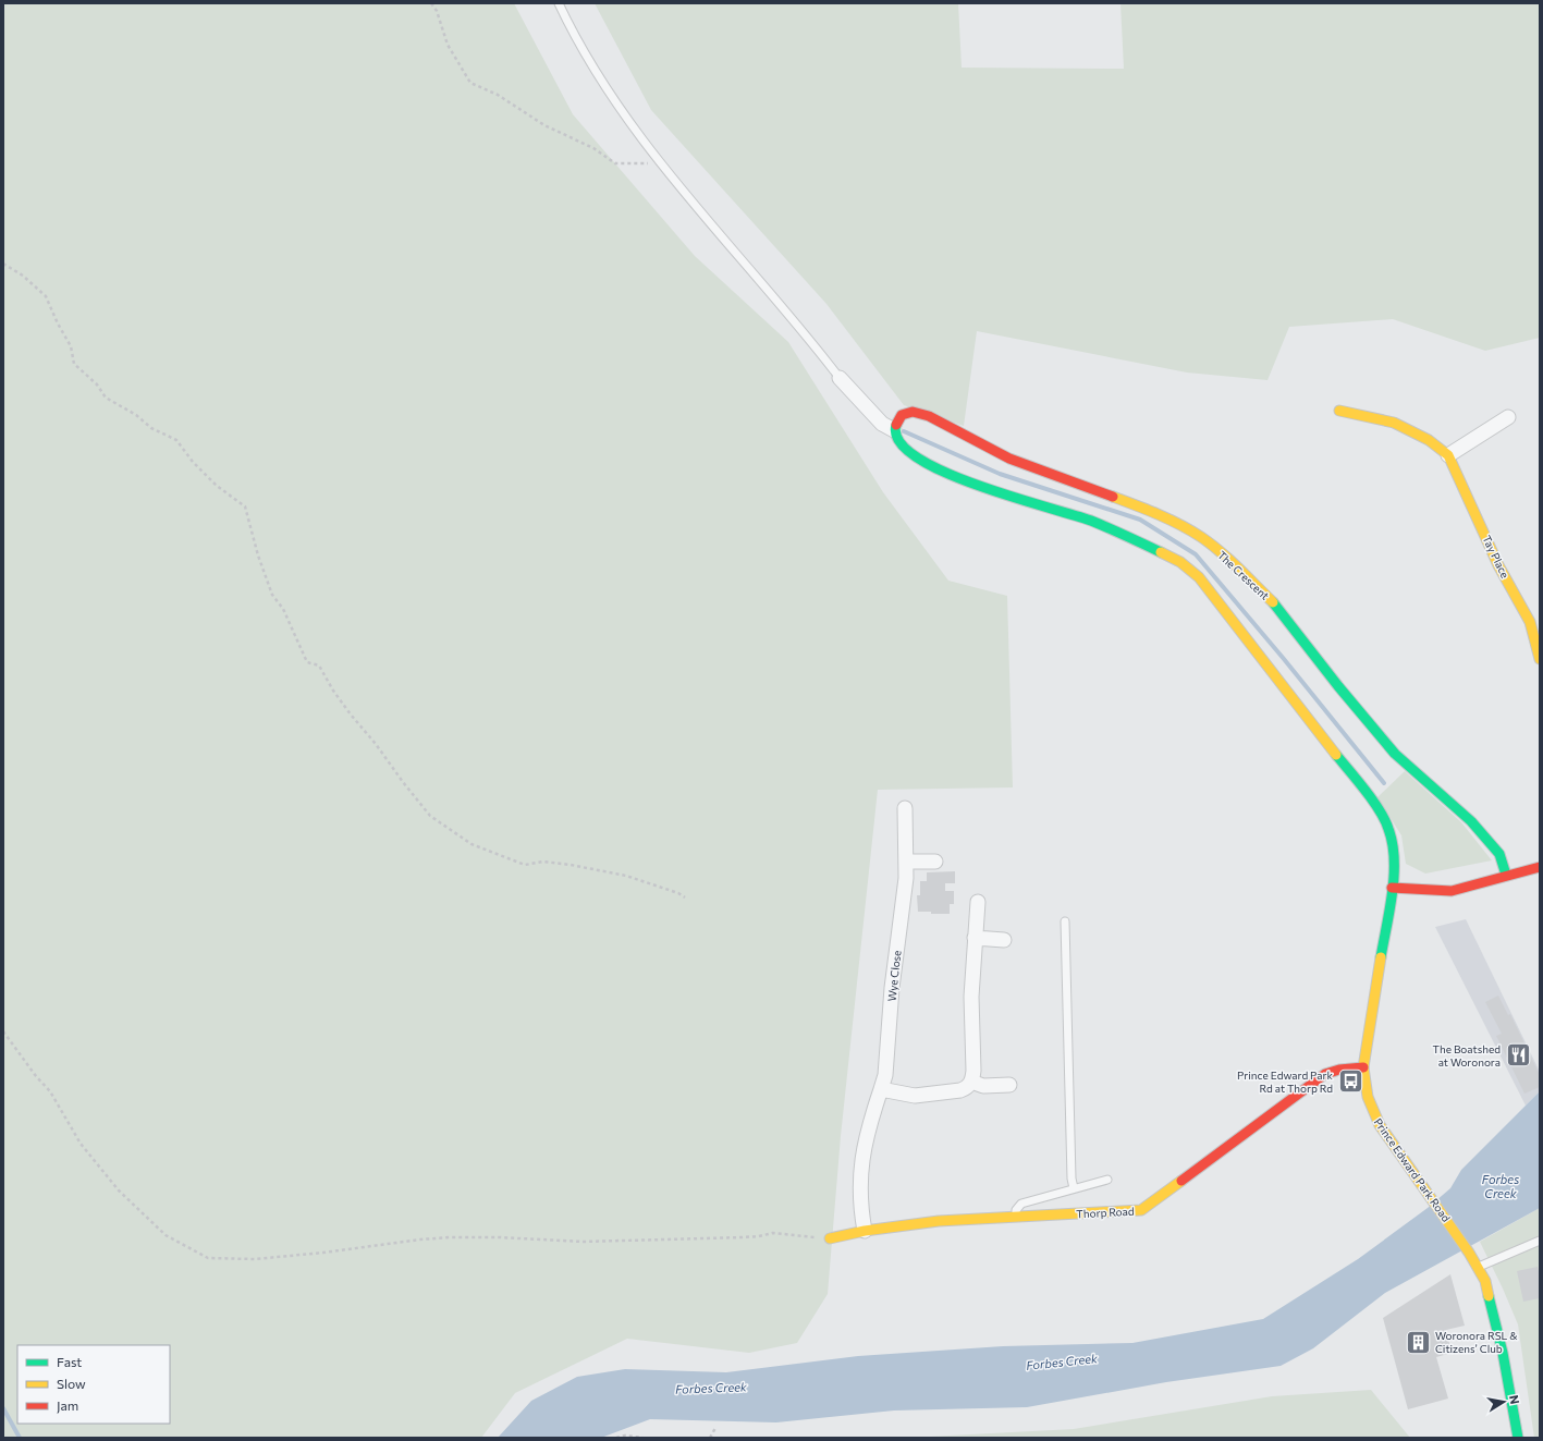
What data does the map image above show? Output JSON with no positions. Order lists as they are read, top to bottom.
{
  "streets": {
    "street": [
      "Tay Place",
      "The Crescent",
      "Wye Close",
      "Prince Edward Park Road",
      "Thorp Road"
    ]
  },
  "crossings": [
    ["Wye Close", "Thorp Road"],
    ["Prince Edward Park Road", "Thorp Road"]
  ],
  "water": ["Forbes Creek"],
  "places": {
    "restaurant": ["The Boatshed at Woronora"],
    "bus stop": ["Prince Edward Park Rd at Thorp Rd"],
    "building": ["Woronora RSL & Citizens’ Club"]
  },
  "legend": ["Fast", "Slow", "Jam"],
  "north": "right"
}
